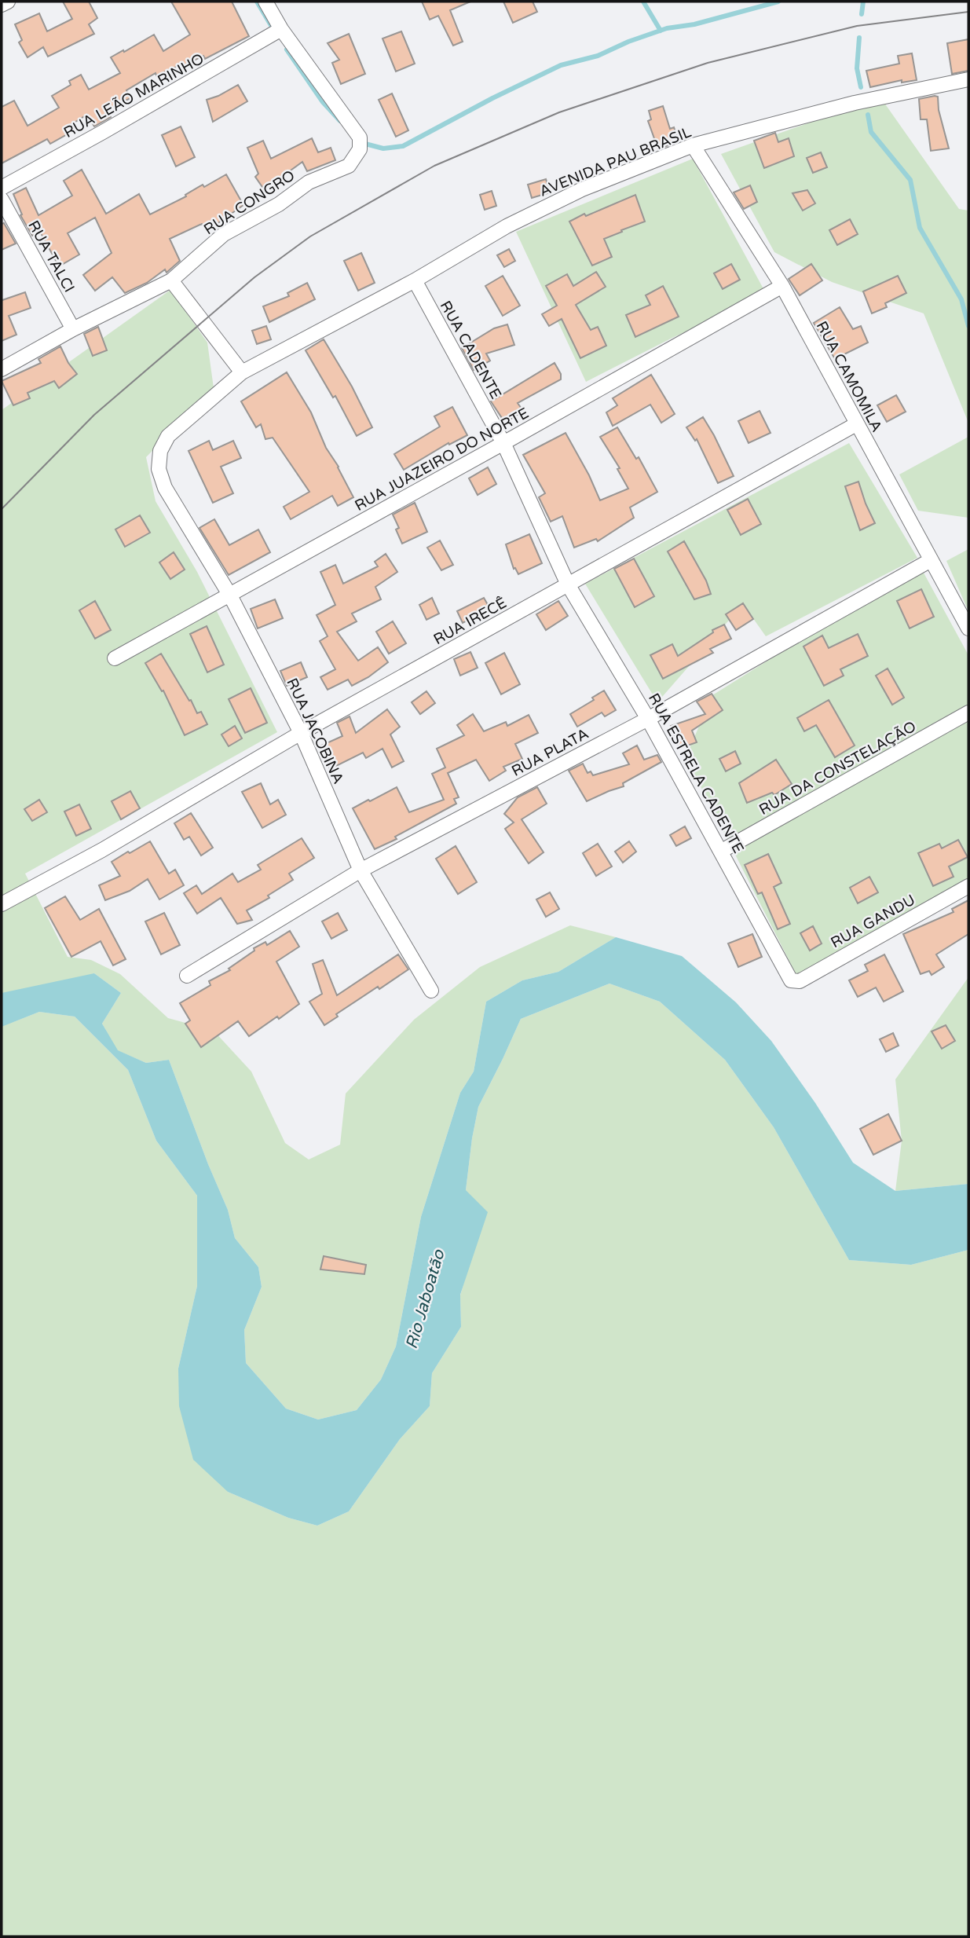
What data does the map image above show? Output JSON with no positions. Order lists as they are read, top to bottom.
{
  "streets": {
    "street": [
      "RUA LEÃO MARINHO",
      "AVENIDA PAU BRASIL",
      "RUA CONGRO",
      "RUA TALCI",
      "RUA CADENTE",
      "RUA CAMOMILA",
      "RUA JUAZEIRO DO NORTE",
      "RUA IRECÊ",
      "RUA JACOBINA",
      "RUA PLATA",
      "RUA DA CONSTELAÇÃO",
      "RUA ESTRELA CADENTE",
      "RUA GANDU"
    ]
  },
  "crossings": [
    ["RUA LEÃO MARINHO", "RUA CONGRO"],
    ["AVENIDA PAU BRASIL", "RUA CADENTE"],
    ["AVENIDA PAU BRASIL", "RUA CAMOMILA"],
    ["AVENIDA PAU BRASIL", "RUA JACOBINA"],
    ["RUA CONGRO", "RUA TALCI"],
    ["RUA CADENTE", "RUA JUAZEIRO DO NORTE"],
    ["RUA CADENTE", "RUA IRECÊ"],
    ["RUA CADENTE", "RUA ESTRELA CADENTE"],
    ["RUA CAMOMILA", "RUA JUAZEIRO DO NORTE"],
    ["RUA CAMOMILA", "RUA IRECÊ"],
    ["RUA CAMOMILA", "RUA PLATA"],
    ["RUA JUAZEIRO DO NORTE", "RUA JACOBINA"],
    ["RUA IRECÊ", "RUA JACOBINA"],
    ["RUA IRECÊ", "RUA ESTRELA CADENTE"],
    ["RUA JACOBINA", "RUA PLATA"],
    ["RUA PLATA", "RUA ESTRELA CADENTE"],
    ["RUA DA CONSTELAÇÃO", "RUA ESTRELA CADENTE"],
    ["RUA ESTRELA CADENTE", "RUA GANDU"]
  ],
  "water": ["Rio Jaboatão"]
}
